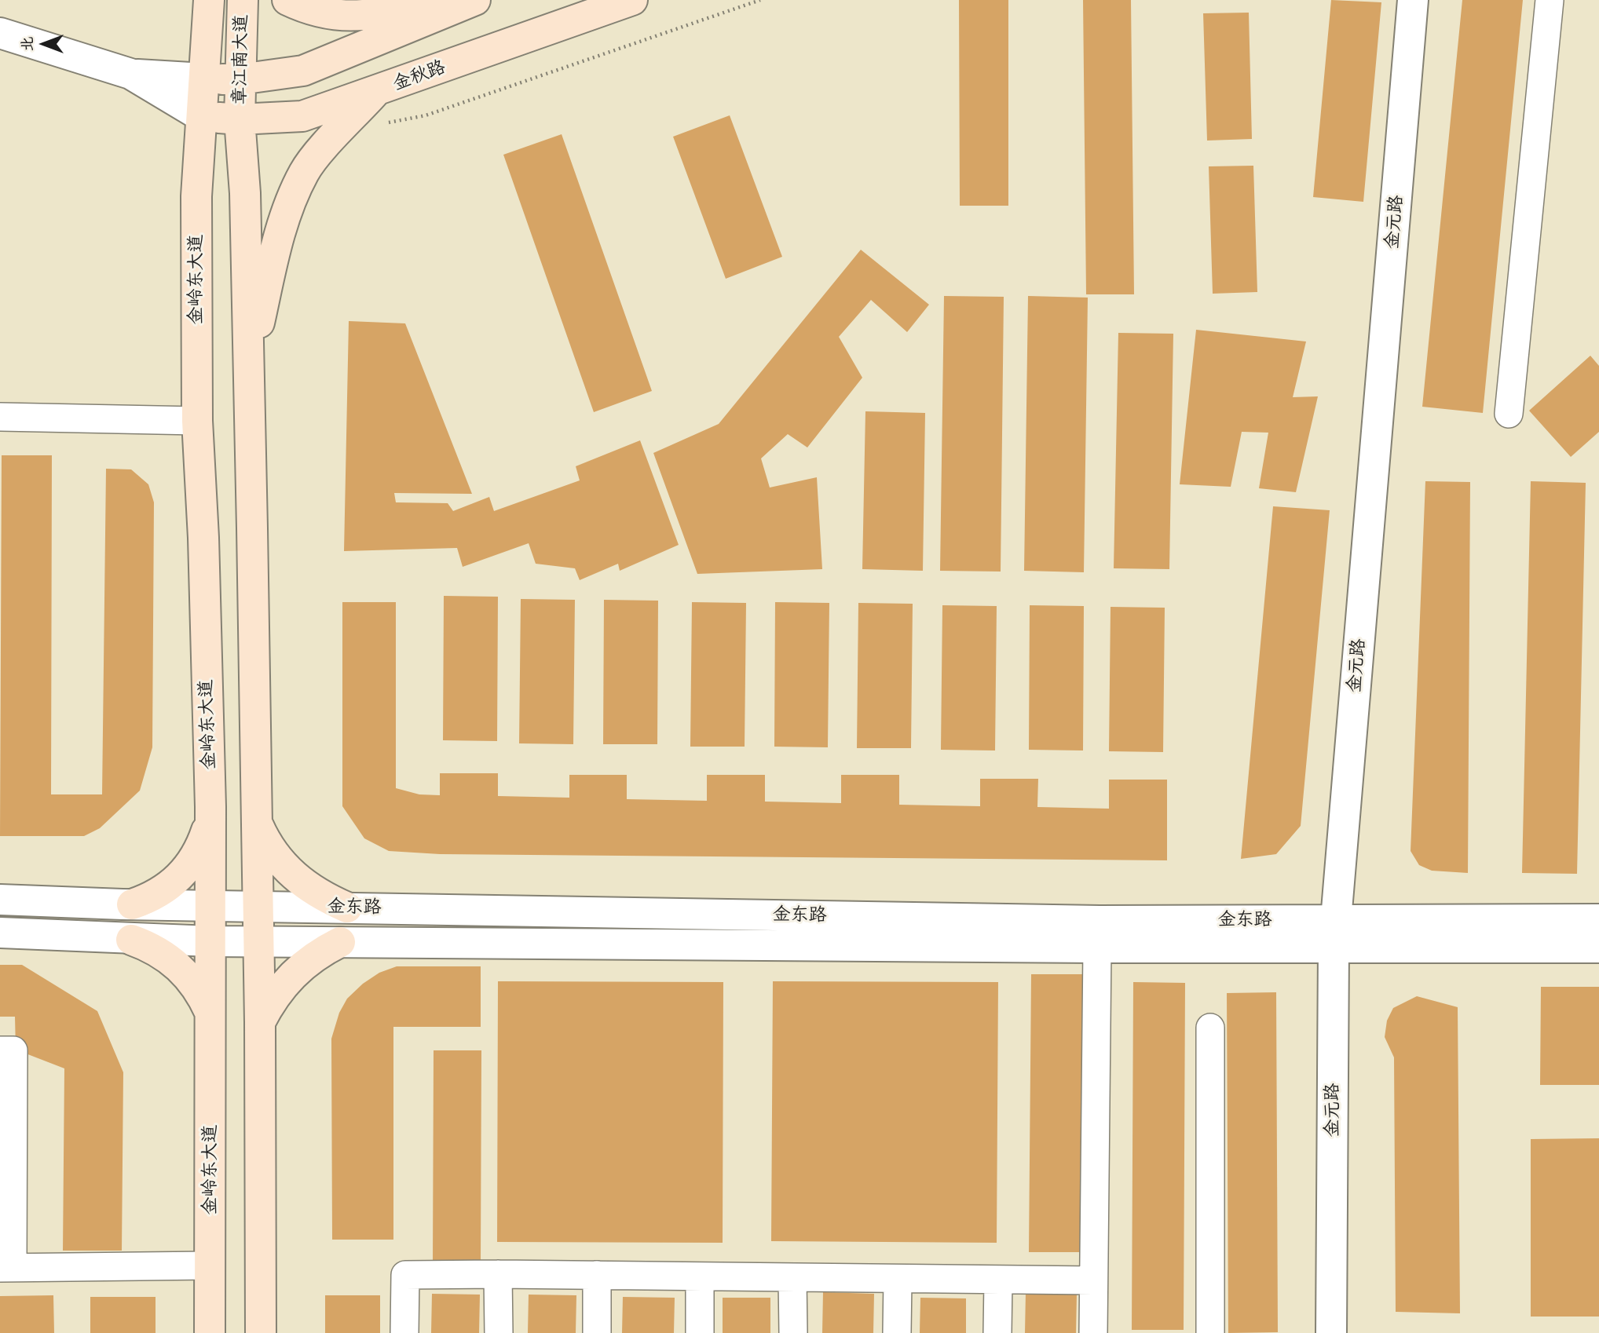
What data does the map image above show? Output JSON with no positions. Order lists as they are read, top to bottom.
{
  "streets": {
    "main road": ["章江南大道", "金秋路", "金岭东大道"],
    "street": ["金元路", "金东路"]
  },
  "crossings": [
    ["章江南大道", "金秋路"],
    ["章江南大道", "金岭东大道"],
    ["金秋路", "金岭东大道"],
    ["金元路", "金东路"],
    ["金岭东大道", "金东路"]
  ],
  "north": "left"
}
